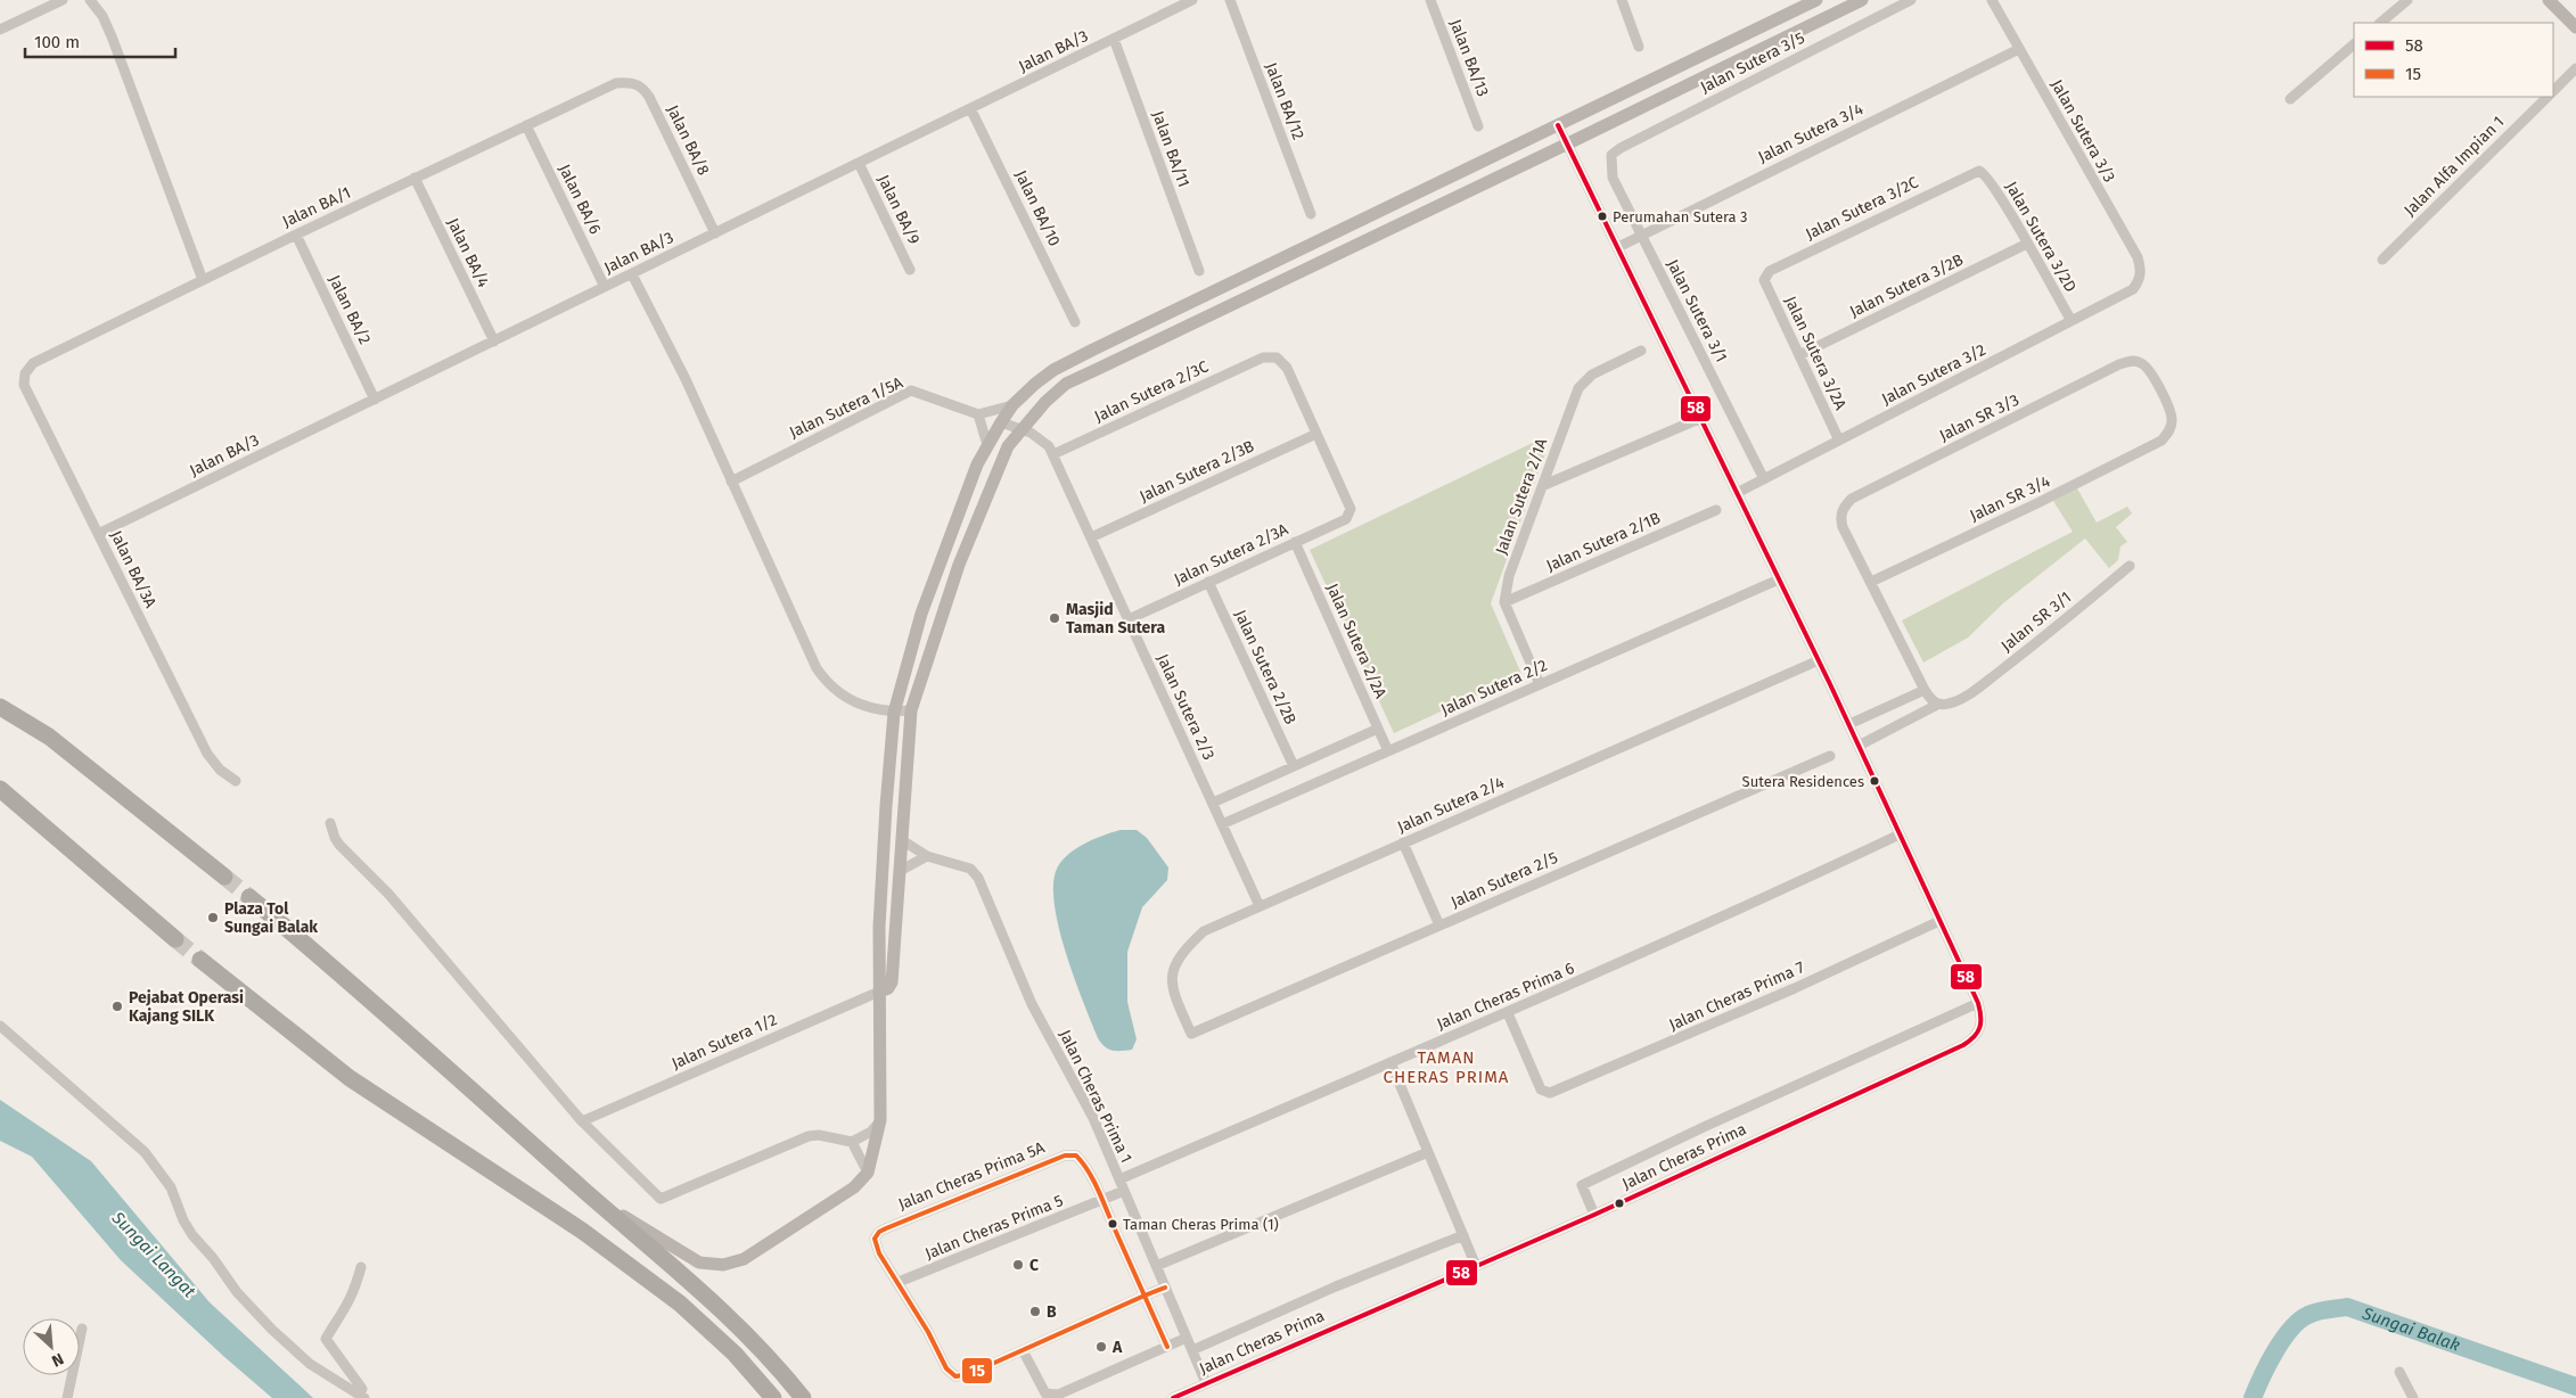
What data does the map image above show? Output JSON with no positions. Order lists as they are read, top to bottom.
{
  "streets": {
    "street": [
      "Jalan BA/3",
      "Jalan BA/13",
      "Jalan Sutera 3/5",
      "Jalan BA/12",
      "Jalan Sutera 3/3",
      "Jalan Sutera 3/4",
      "Jalan BA/8",
      "Jalan BA/11",
      "Jalan Alfa Impian 1",
      "Jalan BA/6",
      "Jalan BA/1",
      "Jalan BA/10",
      "Jalan Sutera 3/2C",
      "Jalan BA/9",
      "Jalan Sutera 3/2D",
      "Jalan BA/4",
      "Jalan Sutera 3/2B",
      "Jalan BA/2",
      "Jalan Sutera 3/1",
      "Jalan Sutera 3/2A",
      "Jalan Sutera 3/2",
      "Jalan Sutera 2/3C",
      "Jalan Sutera 1/5A",
      "Jalan SR 3/3",
      "Jalan Sutera 2/3B",
      "Jalan Sutera 2/1A",
      "Jalan SR 3/4",
      "Jalan Sutera 2/1B",
      "Jalan Sutera 2/3A",
      "Jalan BA/3A",
      "Jalan SR 3/1",
      "Jalan Sutera 2/2A",
      "Jalan Sutera 2/2B",
      "Jalan Sutera 2/2",
      "Jalan Sutera 2/3",
      "Jalan Sutera 2/4",
      "Jalan Sutera 2/5",
      "Jalan Cheras Prima 6",
      "Jalan Cheras Prima 7",
      "Jalan Sutera 1/2",
      "Jalan Cheras Prima 1",
      "Jalan Cheras Prima",
      "Jalan Cheras Prima 5A",
      "Jalan Cheras Prima 5"
    ]
  },
  "crossings": [
    ["Jalan BA/3", "Jalan BA/8"],
    ["Jalan BA/3", "Jalan BA/11"],
    ["Jalan BA/3", "Jalan BA/6"],
    ["Jalan BA/3", "Jalan BA/10"],
    ["Jalan BA/3", "Jalan BA/9"],
    ["Jalan BA/3", "Jalan BA/4"],
    ["Jalan BA/3", "Jalan BA/2"],
    ["Jalan BA/3", "Jalan BA/3A"],
    ["Jalan Sutera 3/5", "Jalan Sutera 3/1"],
    ["Jalan Sutera 3/3", "Jalan Sutera 3/4"],
    ["Jalan Sutera 3/3", "Jalan Sutera 3/2"],
    ["Jalan Sutera 3/4", "Jalan Sutera 3/1"],
    ["Jalan BA/8", "Jalan BA/1"],
    ["Jalan BA/6", "Jalan BA/1"],
    ["Jalan BA/1", "Jalan BA/4"],
    ["Jalan BA/1", "Jalan BA/2"],
    ["Jalan BA/1", "Jalan BA/3A"],
    ["Jalan Sutera 3/2C", "Jalan Sutera 3/2D"],
    ["Jalan Sutera 3/2C", "Jalan Sutera 3/2A"],
    ["Jalan Sutera 3/2D", "Jalan Sutera 3/2B"],
    ["Jalan Sutera 3/2D", "Jalan Sutera 3/2"],
    ["Jalan Sutera 3/2B", "Jalan Sutera 3/2A"],
    ["Jalan Sutera 3/1", "Jalan Sutera 3/2"],
    ["Jalan Sutera 3/2A", "Jalan Sutera 3/2"],
    ["Jalan Sutera 2/3C", "Jalan Sutera 2/3B"],
    ["Jalan Sutera 2/3C", "Jalan Sutera 2/3A"],
    ["Jalan Sutera 2/3C", "Jalan Sutera 2/3"],
    ["Jalan SR 3/3", "Jalan SR 3/4"],
    ["Jalan Sutera 2/3B", "Jalan Sutera 2/3A"],
    ["Jalan Sutera 2/3B", "Jalan Sutera 2/3"],
    ["Jalan Sutera 2/1A", "Jalan Sutera 2/1B"],
    ["Jalan Sutera 2/3A", "Jalan Sutera 2/2A"],
    ["Jalan Sutera 2/3A", "Jalan Sutera 2/2B"],
    ["Jalan Sutera 2/3A", "Jalan Sutera 2/3"],
    ["Jalan Sutera 2/2A", "Jalan Sutera 2/2"],
    ["Jalan Sutera 2/2", "Jalan Sutera 2/3"],
    ["Jalan Sutera 2/3", "Jalan Sutera 2/4"],
    ["Jalan Sutera 2/4", "Jalan Sutera 2/5"],
    ["Jalan Cheras Prima 6", "Jalan Cheras Prima 7"],
    ["Jalan Cheras Prima 6", "Jalan Cheras Prima 1"],
    ["Jalan Cheras Prima 1", "Jalan Cheras Prima"],
    ["Jalan Cheras Prima 1", "Jalan Cheras Prima 5"],
    ["Jalan Cheras Prima 5A", "Jalan Cheras Prima 5"]
  ],
  "districts": ["TAMAN CHERAS PRIMA"],
  "water": ["Sungai Langat", "Sungai Balak"],
  "places": [
    "Perumahan Sutera 3",
    "Masjid Taman Sutera",
    "Sutera Residences",
    "Plaza Tol Sungai Balak",
    "Pejabat Operasi Kajang SILK",
    "Taman Cheras Prima (1)",
    "C",
    "B",
    "A"
  ],
  "lines": ["transit line 58", "transit line 15"],
  "legend": ["58", "15"],
  "scale_bar": "100 m",
  "north": "bottom right"
}
